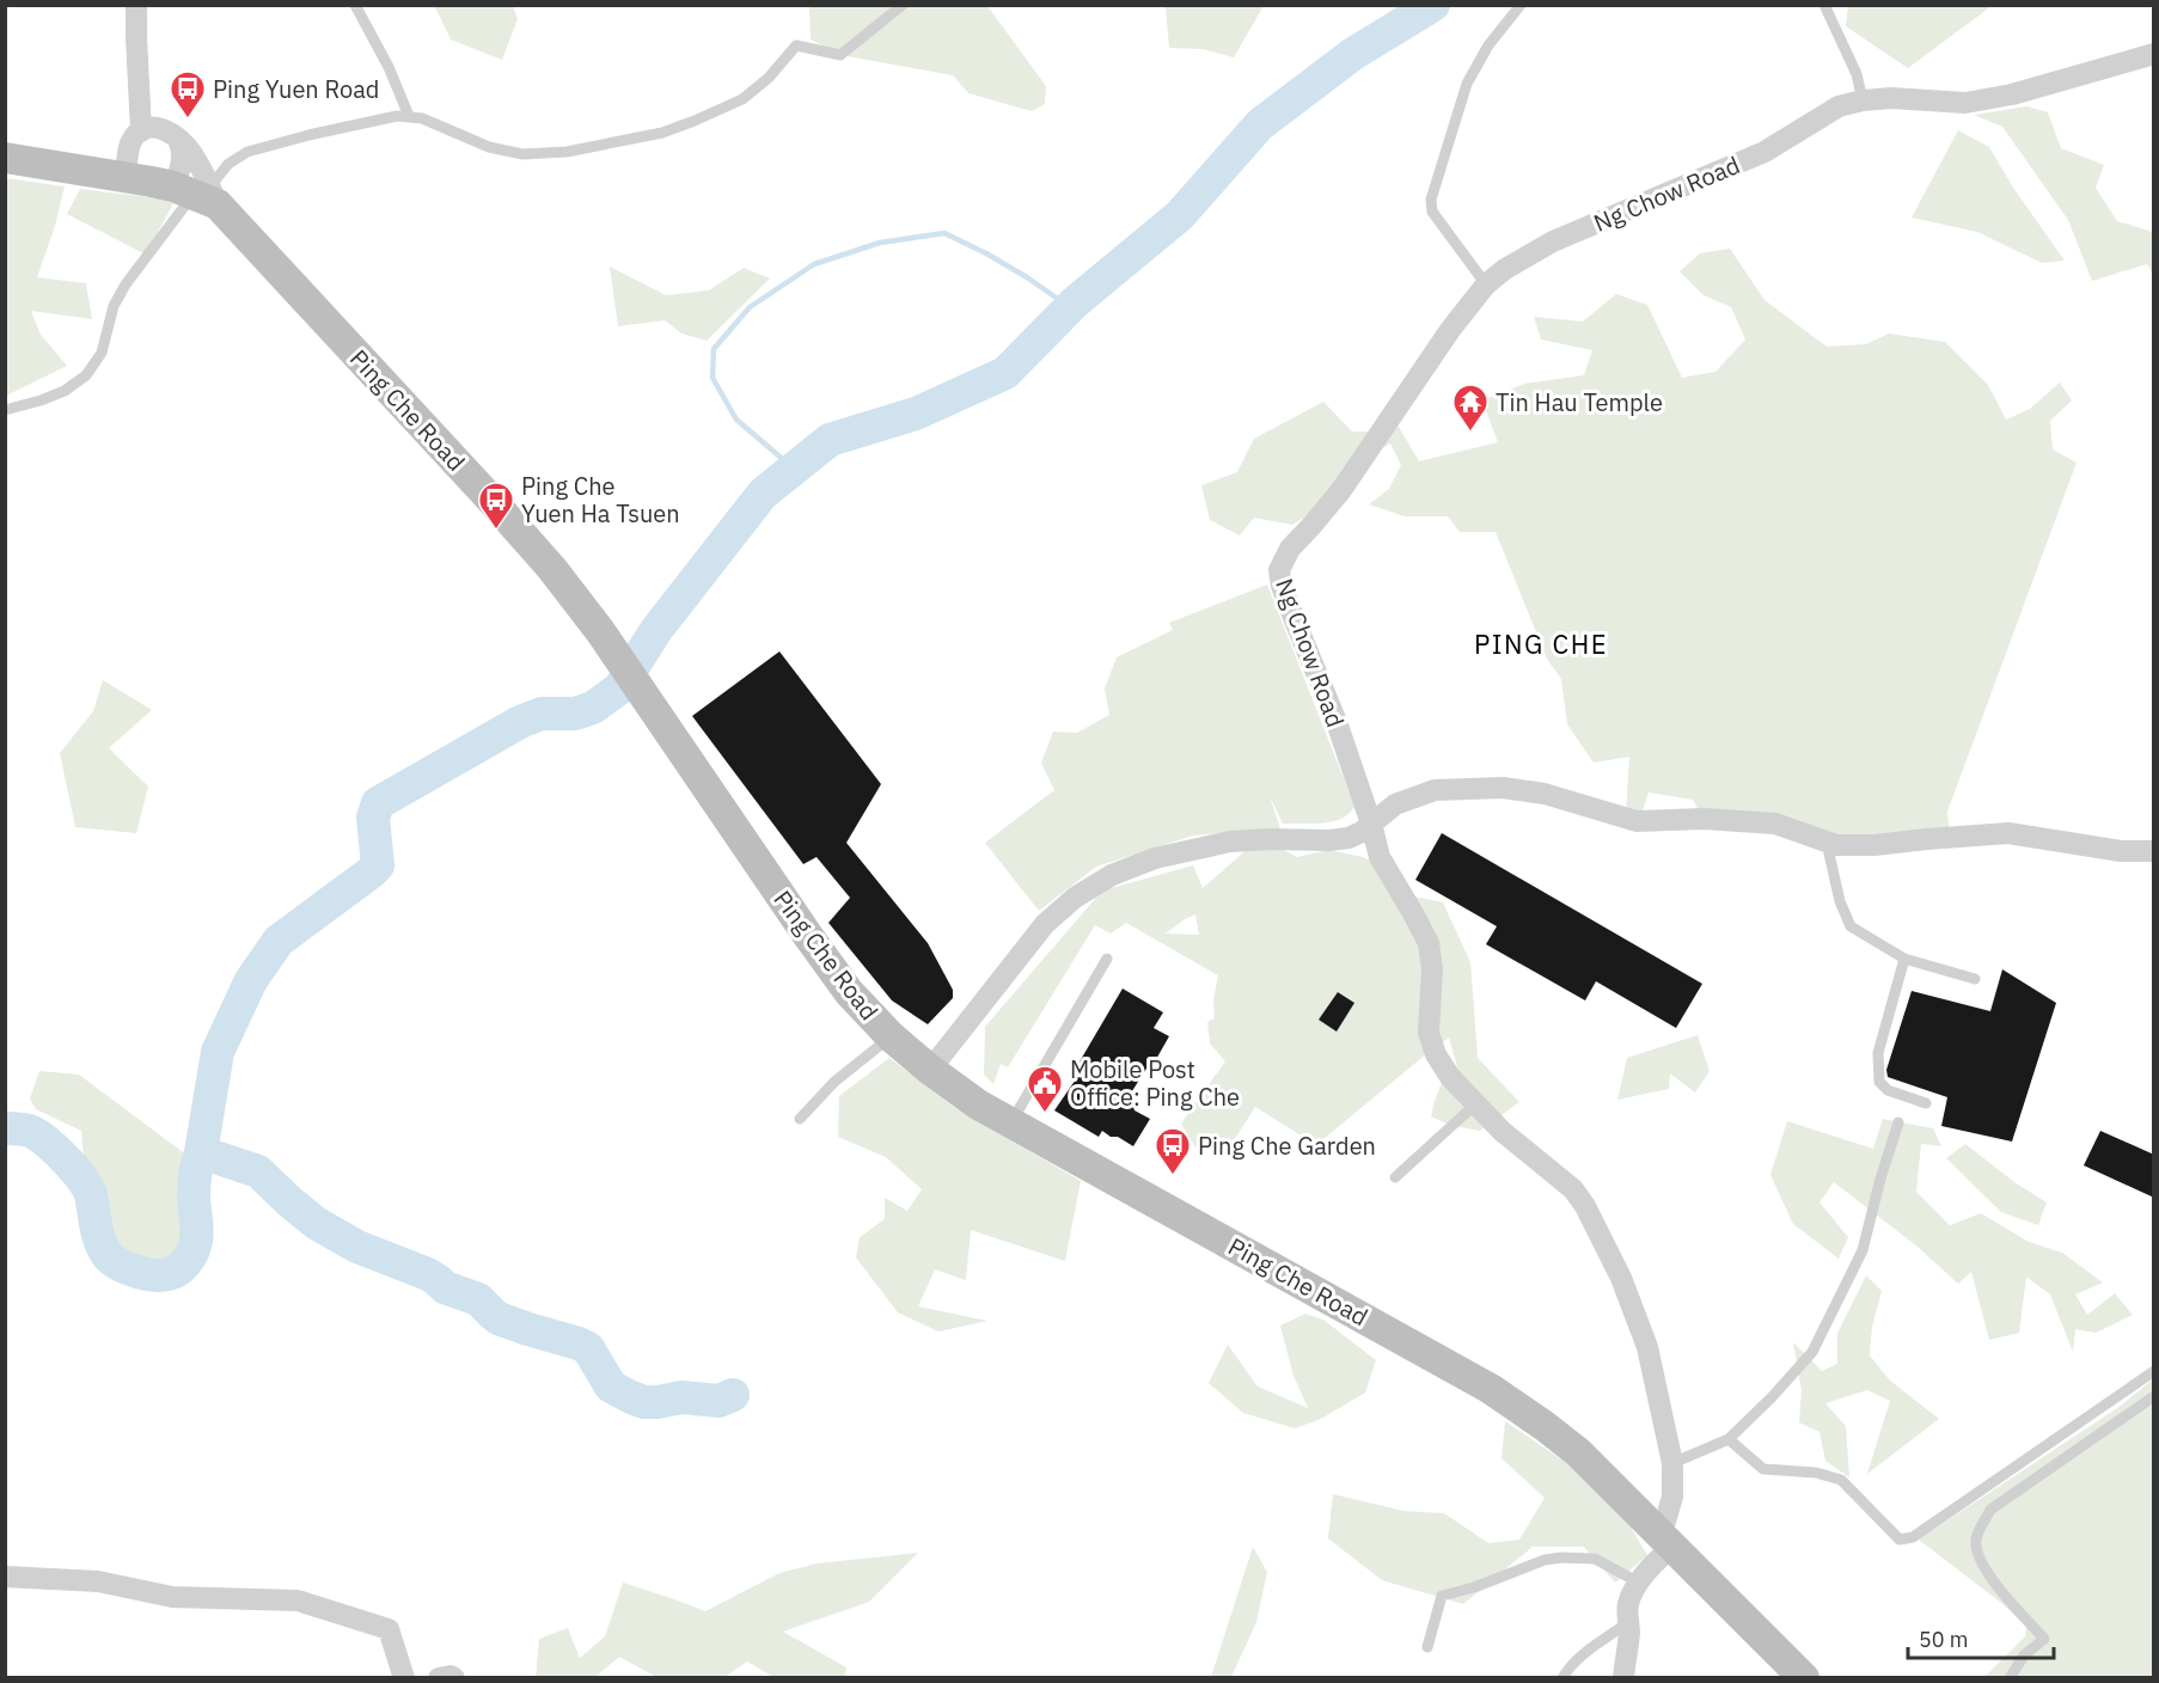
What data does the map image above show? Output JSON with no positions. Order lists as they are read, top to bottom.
{
  "streets": {
    "street": ["Ng Chow Road", "Ping Che Road"]
  },
  "crossings": [
    ["Ng Chow Road", "Ping Che Road"]
  ],
  "districts": ["PING CHE"],
  "places": {
    "bus stop": ["Ping Yuen Road", "Ping Che Yuen Ha Tsuen", "Ping Che Garden"],
    "temple": ["Tin Hau Temple"],
    "public building": ["Mobile Post Office: Ping Che"]
  },
  "scale_bar": "50 m"
}
